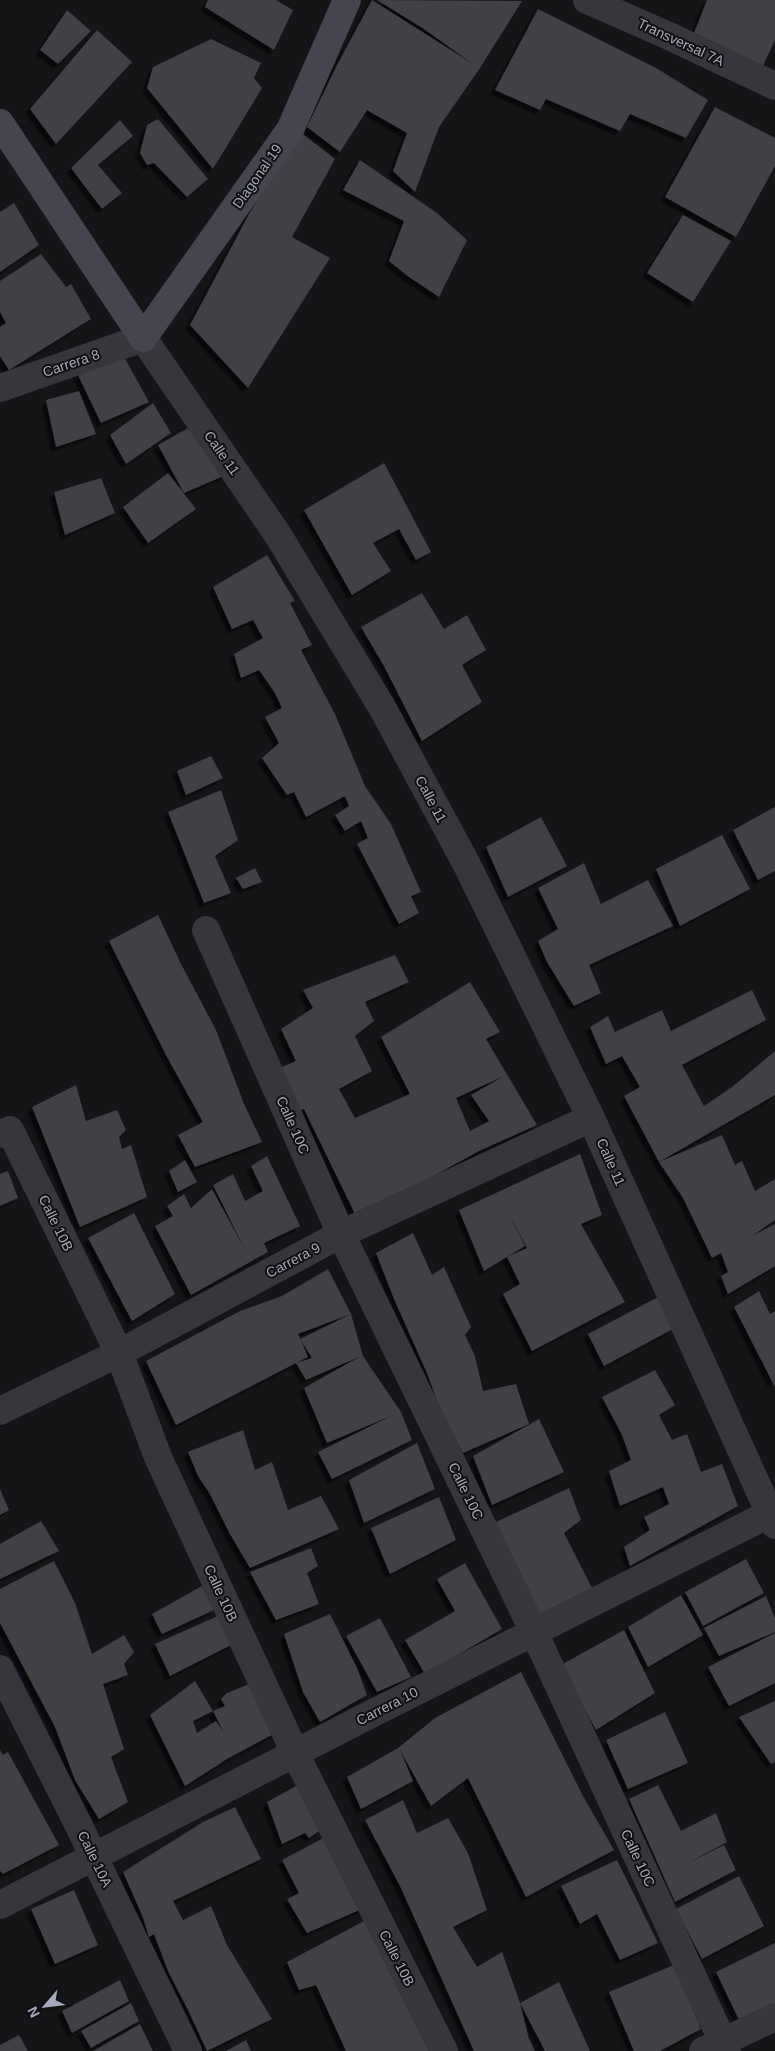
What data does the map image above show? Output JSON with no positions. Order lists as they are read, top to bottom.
{
  "streets": {
    "main road": ["Diagonal 19", "Calle 11"],
    "street": [
      "Transversal 7A",
      "Carrera 8",
      "Calle 10C",
      "Calle 10B",
      "Carrera 9",
      "Carrera 10",
      "Calle 10A"
    ]
  },
  "crossings": [
    ["Diagonal 19", "Carrera 8"],
    ["Diagonal 19", "Calle 11"],
    ["Carrera 8", "Calle 11"],
    ["Calle 11", "Carrera 9"],
    ["Calle 11", "Carrera 10"],
    ["Calle 10C", "Carrera 9"],
    ["Calle 10C", "Carrera 10"],
    ["Calle 10B", "Carrera 9"],
    ["Calle 10B", "Carrera 10"],
    ["Carrera 10", "Calle 10A"]
  ],
  "north": "bottom left"
}
